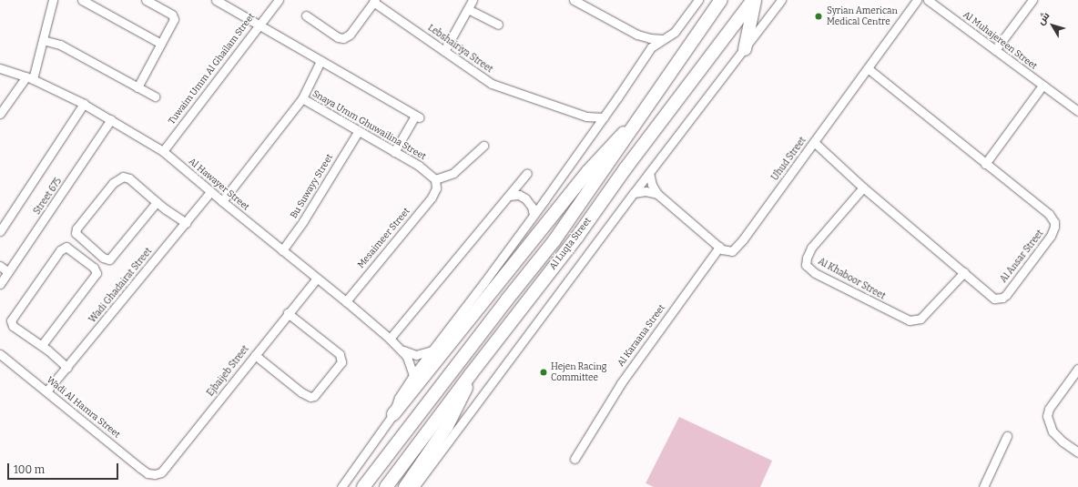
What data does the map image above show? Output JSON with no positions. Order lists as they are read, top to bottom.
{
  "streets": {
    "main road": ["Al Luqta Street"],
    "street": [
      "Al Muhajereen Street",
      "Lebshairiya Street",
      "Tuwaim Umm Al Ghailam Street",
      "Snaya Umm Ghuwailina Street",
      "Uhud Street",
      "Al Hawayer Street",
      "Bu Suwayy Street",
      "Street 675",
      "Mesaimeer Street",
      "Al Ansar Street",
      "Al Khaboor Street",
      "Wadi Ghadairat Street",
      "Al Karaana Street",
      "Ejbaijeb Street",
      "Wadi Al Hamra Street"
    ]
  },
  "crossings": [
    ["Tuwaim Umm Al Ghailam Street", "Al Hawayer Street"],
    ["Snaya Umm Ghuwailina Street", "Bu Suwayy Street"],
    ["Snaya Umm Ghuwailina Street", "Mesaimeer Street"],
    ["Uhud Street", "Al Ansar Street"],
    ["Uhud Street", "Al Karaana Street"],
    ["Al Hawayer Street", "Bu Suwayy Street"],
    ["Al Hawayer Street", "Street 675"],
    ["Al Hawayer Street", "Mesaimeer Street"],
    ["Al Hawayer Street", "Wadi Ghadairat Street"],
    ["Al Hawayer Street", "Ejbaijeb Street"],
    ["Al Ansar Street", "Al Khaboor Street"],
    ["Wadi Ghadairat Street", "Wadi Al Hamra Street"],
    ["Ejbaijeb Street", "Wadi Al Hamra Street"]
  ],
  "places": ["Syrian American Medical Centre", "Hejen Racing Committee"],
  "scale_bar": "100 m",
  "north": "top left"
}
